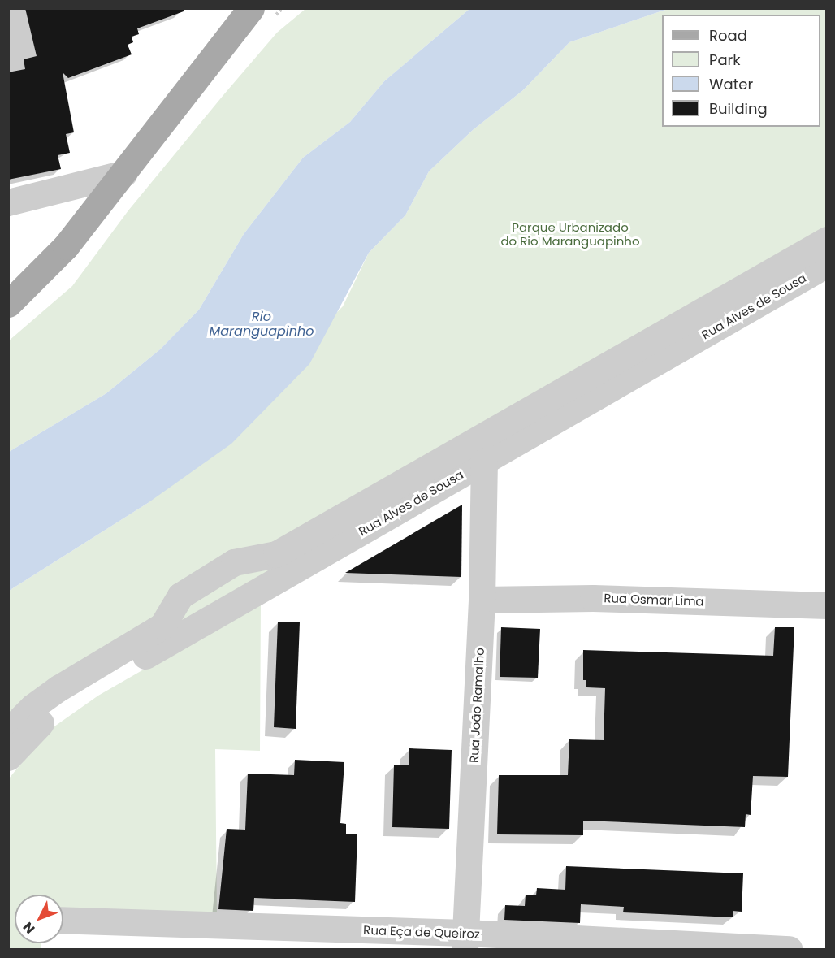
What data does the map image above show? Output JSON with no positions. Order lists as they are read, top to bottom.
{
  "streets": {
    "street": [
      "Rua Alves de Sousa",
      "Rua Osmar Lima",
      "Rua João Ramalho",
      "Rua Eça de Queiroz"
    ]
  },
  "crossings": [
    ["Rua Alves de Sousa", "Rua João Ramalho"],
    ["Rua Osmar Lima", "Rua João Ramalho"],
    ["Rua João Ramalho", "Rua Eça de Queiroz"]
  ],
  "water": ["Rio Maranguapinho"],
  "parks": ["Parque Urbanizado do Rio Maranguapinho"],
  "legend": [
    "Road",
    "Park",
    "Water",
    "Building"
  ],
  "north": "bottom left"
}
